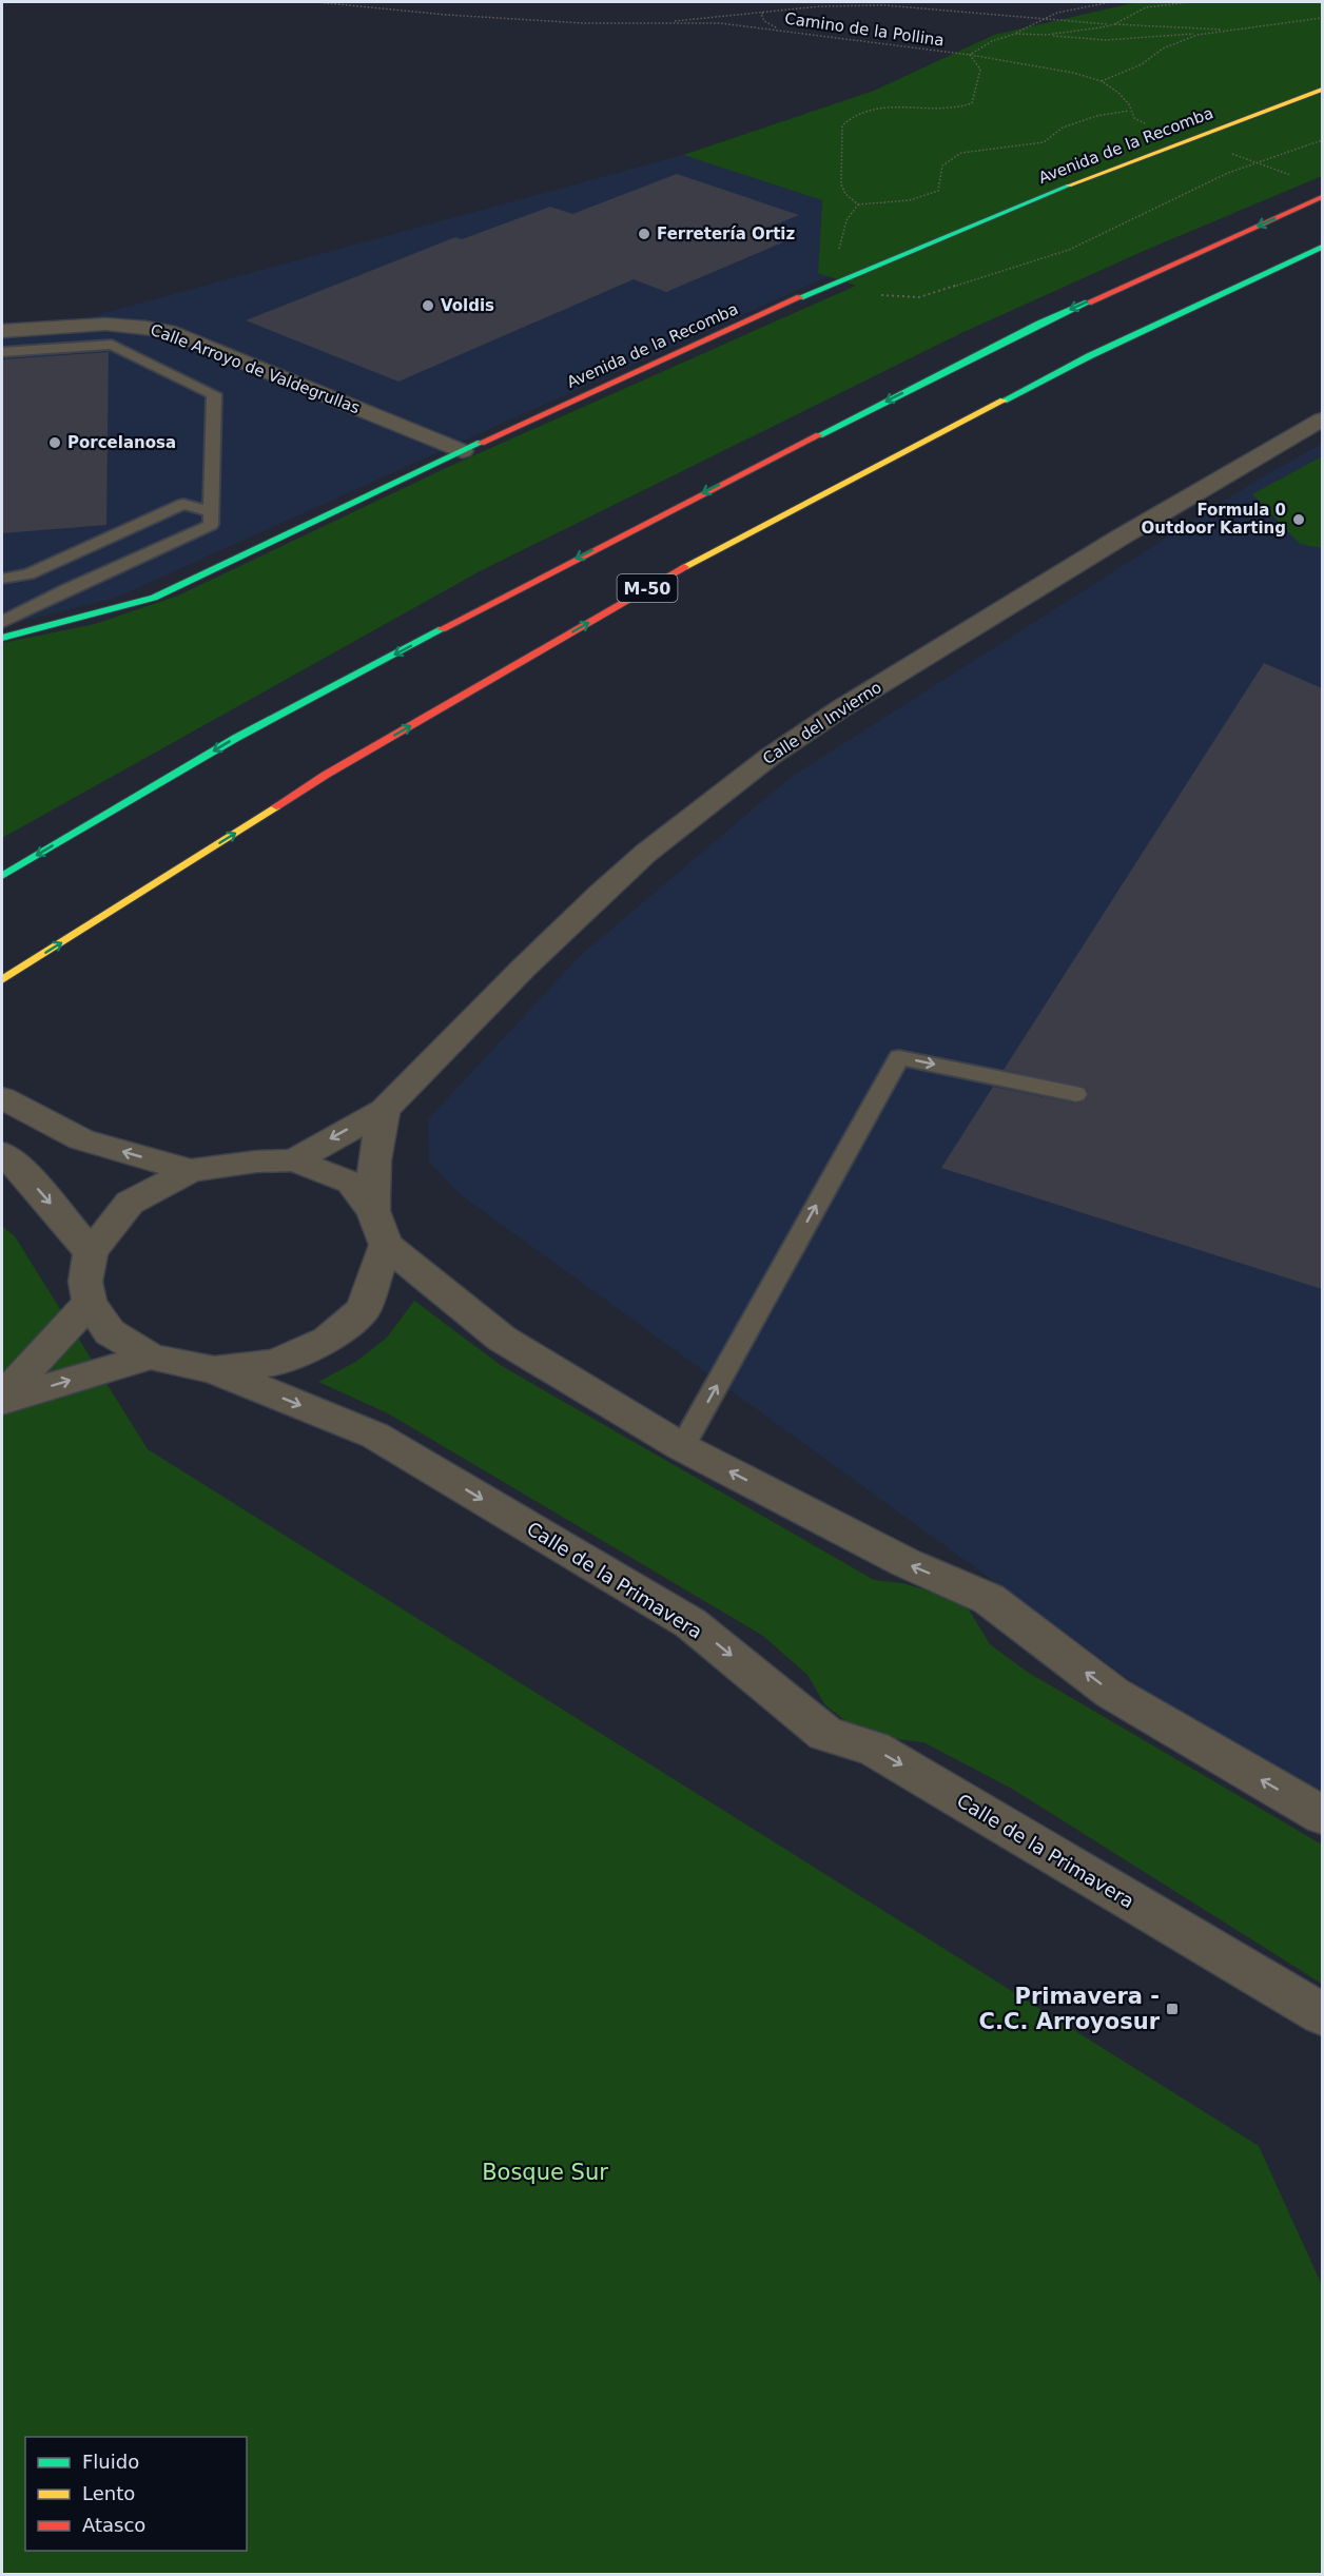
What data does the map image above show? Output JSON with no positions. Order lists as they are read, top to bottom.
{
  "streets": {
    "main road": ["Avenida de la Recomba", "M-50"],
    "street": ["Calle Arroyo de Valdegrullas", "Calle del Invierno", "Calle de la Primavera"],
    "path": ["Camino de la Pollina"]
  },
  "crossings": [
    ["Avenida de la Recomba", "Calle Arroyo de Valdegrullas"]
  ],
  "parks": ["Bosque Sur"],
  "places": {
    "other": [
      "Ferretería Ortiz",
      "Voldis",
      "Porcelanosa",
      "Formula 0 Outdoor Karting"
    ],
    "transit": ["Primavera - C.C. Arroyosur"]
  },
  "legend": ["Fluido", "Lento", "Atasco"]
}
